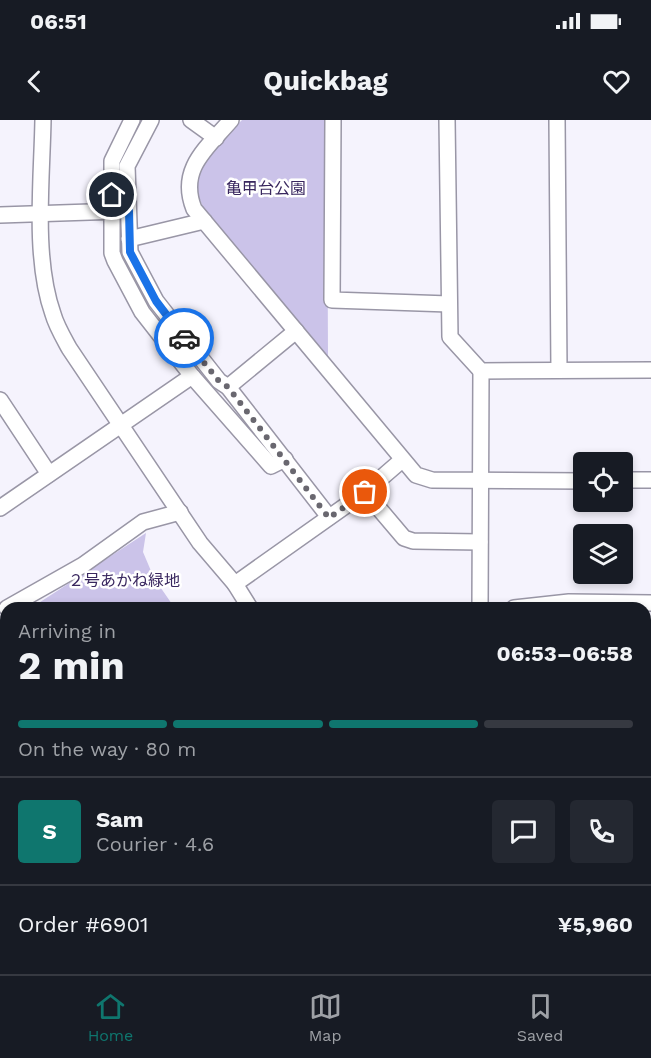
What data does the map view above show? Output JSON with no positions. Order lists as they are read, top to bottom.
{
  "parks": ["亀甲台公園", "２号あかね緑地"],
  "page": {
    "status": "06:51",
    "header": "Quickbag",
    "heading": ["2 min", "Arriving in", "06:53–06:58"],
    "panel": [
      "Sam",
      "Courier · 4.6",
      "Order #6901",
      "¥5,960"
    ],
    "bar": "On the way · 80 m",
    "round": "S",
    "tabs": ["Home", "Map", "Saved"]
  }
}
